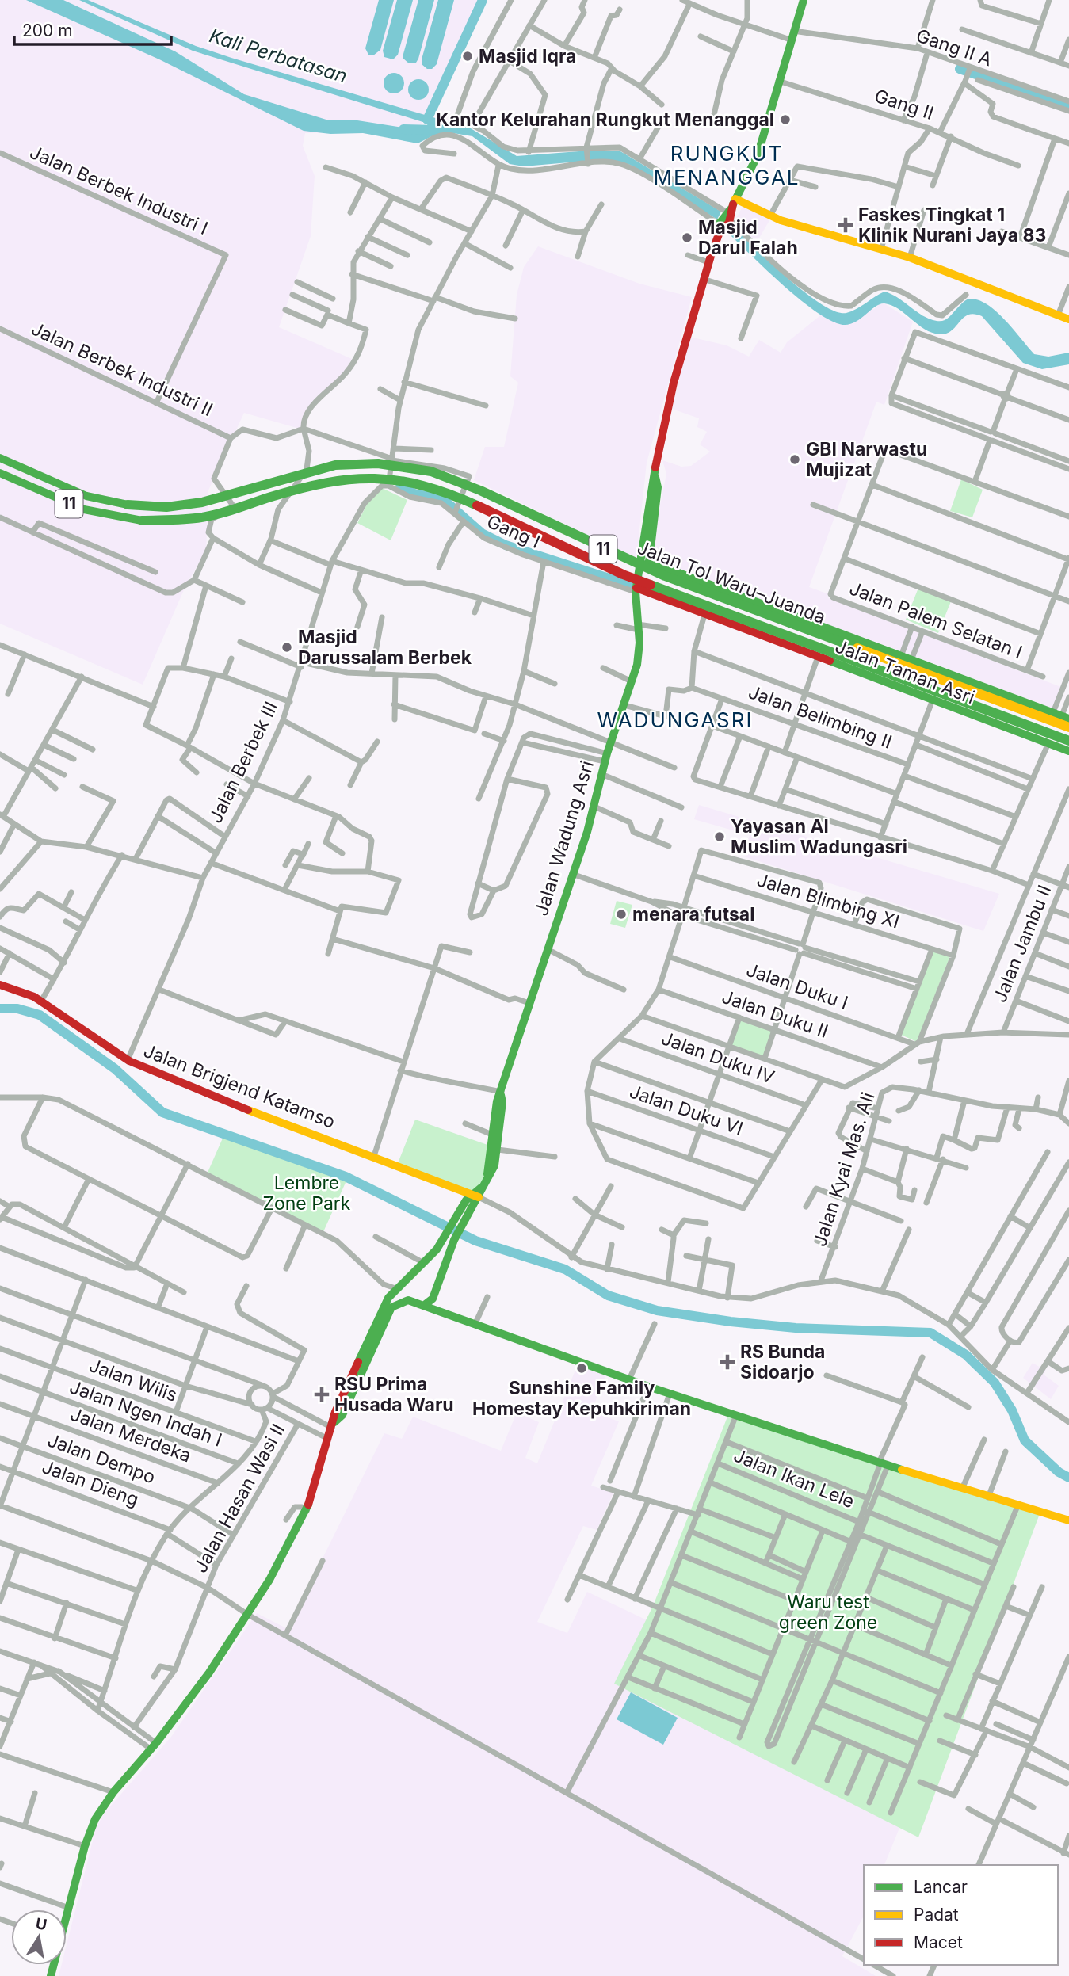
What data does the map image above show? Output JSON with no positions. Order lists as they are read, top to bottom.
{
  "streets": {
    "main road": [
      "11",
      "Jalan Tol Waru–Juanda",
      "Jalan Taman Asri",
      "Jalan Wadung Asri",
      "Jalan Brigjend Katamso"
    ],
    "street": [
      "Gang II A",
      "Gang II",
      "Jalan Berbek Industri I",
      "Jalan Berbek Industri II",
      "Gang I",
      "Jalan Palem Selatan I",
      "Jalan Belimbing II",
      "Jalan Berbek III",
      "Jalan Blimbing XI",
      "Jalan Jambu II",
      "Jalan Duku I",
      "Jalan Duku II",
      "Jalan Duku IV",
      "Jalan Duku VI",
      "Jalan Kyai Mas. Ali",
      "Jalan Wilis",
      "Jalan Ngen Indah I",
      "Jalan Merdeka",
      "Jalan Dempo",
      "Jalan Ikan Lele",
      "Jalan Dieng",
      "Jalan Hasan Wasi II"
    ]
  },
  "crossings": [
    ["Jalan Berbek Industri I", "Jalan Berbek Industri II"],
    ["Gang I", "Jalan Taman Asri"],
    ["Gang I", "Jalan Berbek III"],
    ["Gang I", "Jalan Wadung Asri"],
    ["Jalan Taman Asri", "Jalan Wadung Asri"],
    ["Jalan Berbek III", "Jalan Brigjend Katamso"],
    ["Jalan Wadung Asri", "Jalan Brigjend Katamso"],
    ["Jalan Dempo", "Jalan Hasan Wasi II"],
    ["Jalan Dieng", "Jalan Hasan Wasi II"]
  ],
  "districts": ["RUNGKUT MENANGGAL", "WADUNGASRI"],
  "water": ["Kali Perbatasan"],
  "parks": ["Lembre Zone Park", "Waru test green Zone"],
  "places": {
    "other": [
      "Masjid Iqra",
      "Kantor Kelurahan Rungkut Menanggal",
      "Masjid Darul Falah",
      "GBI Narwastu Mujizat",
      "Masjid Darussalam Berbek",
      "Yayasan Al Muslim Wadungasri",
      "menara futsal",
      "Sunshine Family Homestay Kepuhkiriman"
    ],
    "health": ["Faskes Tingkat 1 Klinik Nurani Jaya 83", "RS Bunda Sidoarjo", "RSU Prima Husada Waru"]
  },
  "legend": ["Lancar", "Padat", "Macet"],
  "scale_bar": "200 m",
  "north": "top"
}
